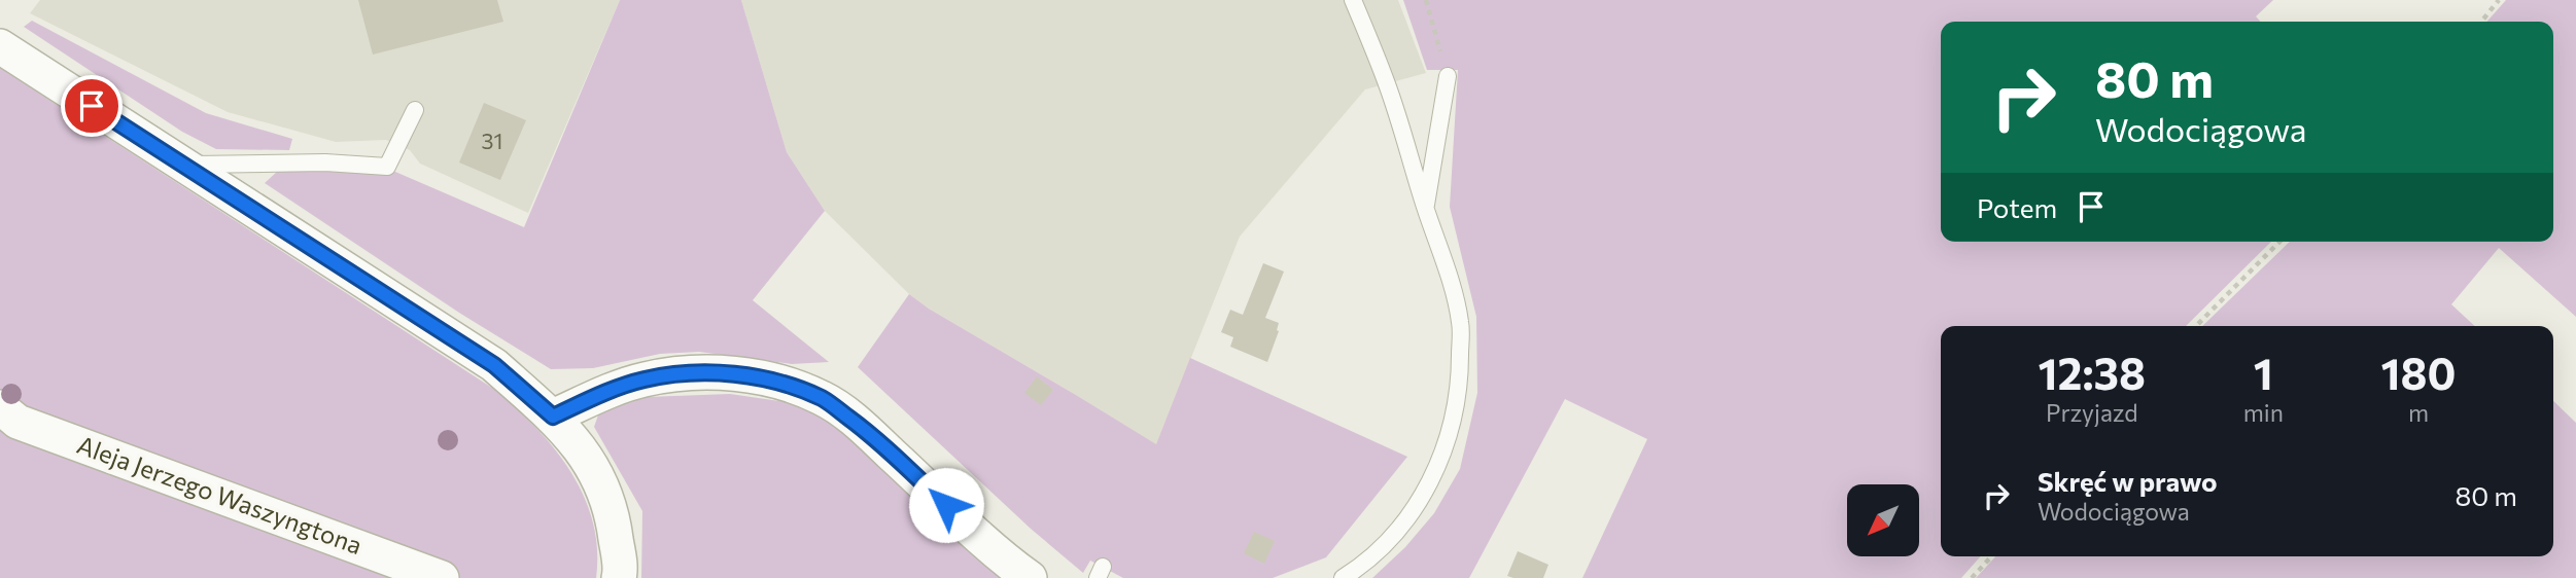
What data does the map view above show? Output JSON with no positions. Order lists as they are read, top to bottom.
{
  "streets": {
    "street": ["Aleja Jerzego Waszyngtona"]
  },
  "house_numbers": ["31"],
  "north": "bottom left",
  "page": {
    "turn": ["80 m", "Wodociągowa"],
    "then": "Potem",
    "eta": [
      "12:38",
      "Przyjazd",
      "1",
      "min",
      "180",
      "m"
    ],
    "list": [
      {
        "name": "Skręć w prawo",
        "note": "Wodociągowa",
        "value": "80 m"
      }
    ]
  }
}
